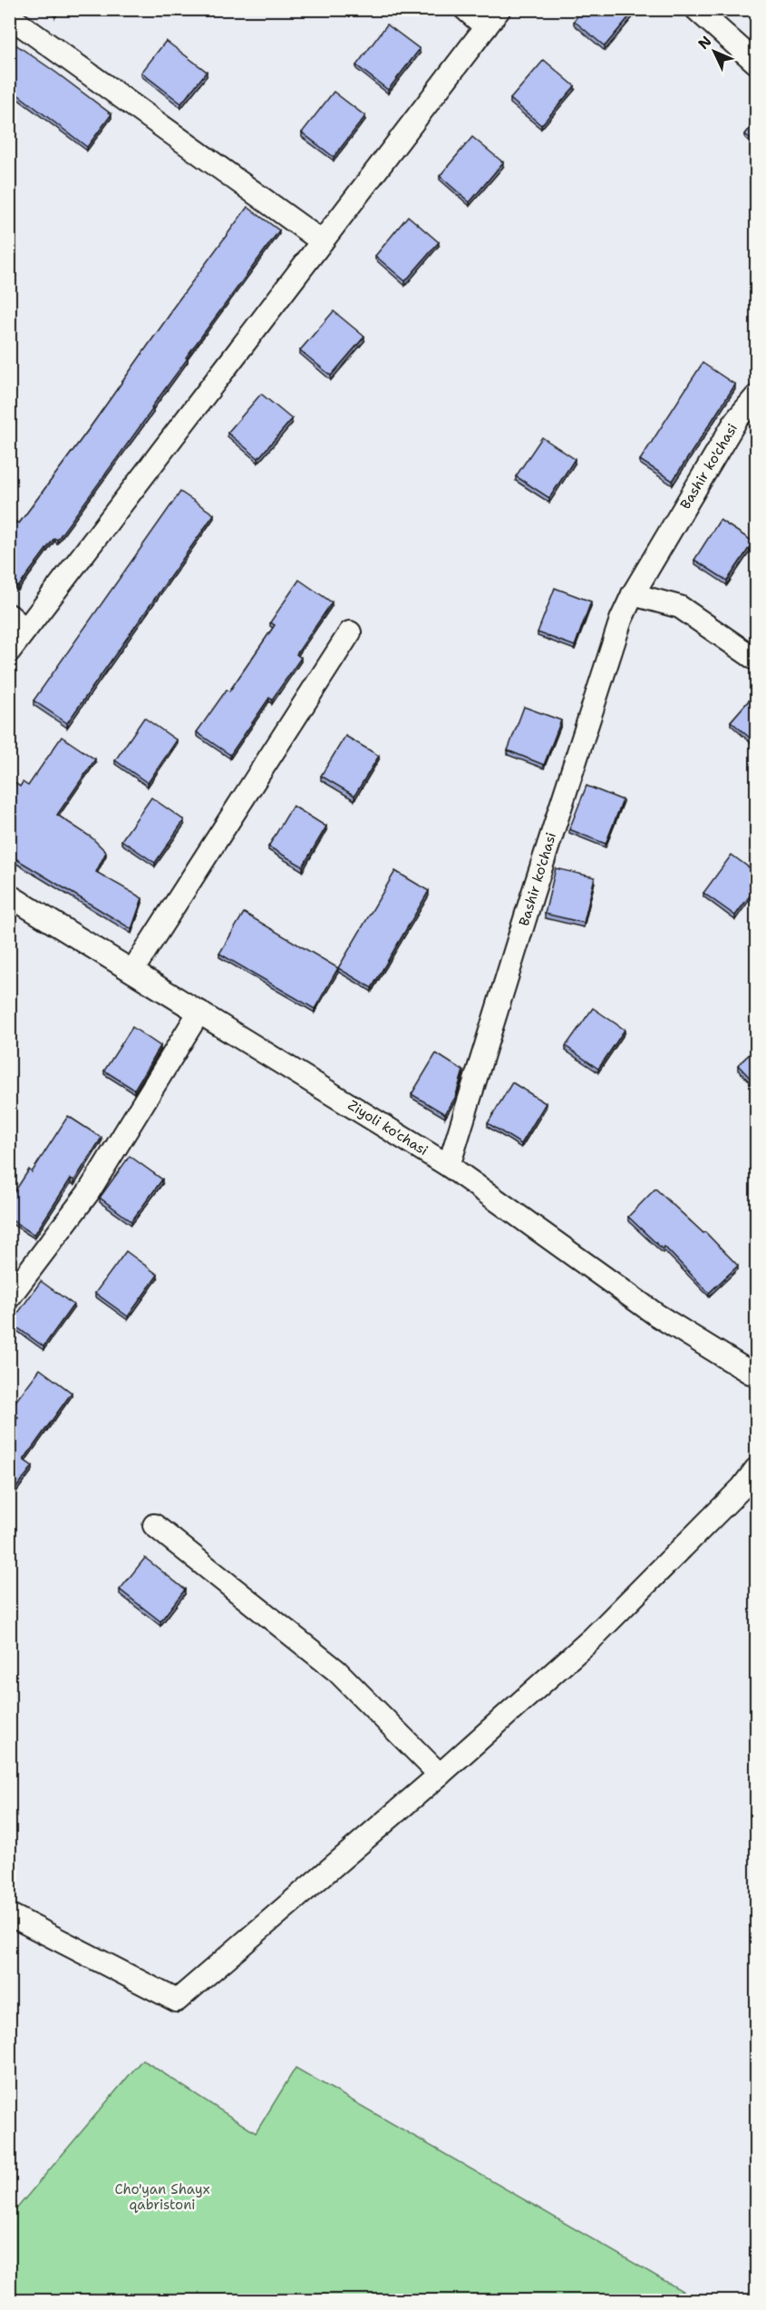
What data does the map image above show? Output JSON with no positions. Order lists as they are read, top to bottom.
{
  "streets": {
    "street": ["Bashir ko'chasi", "Ziyoli ko'chasi"]
  },
  "crossings": [
    ["Bashir ko'chasi", "Ziyoli ko'chasi"]
  ],
  "parks": ["Cho'yan Shayx qabristoni"],
  "north": "top left"
}
